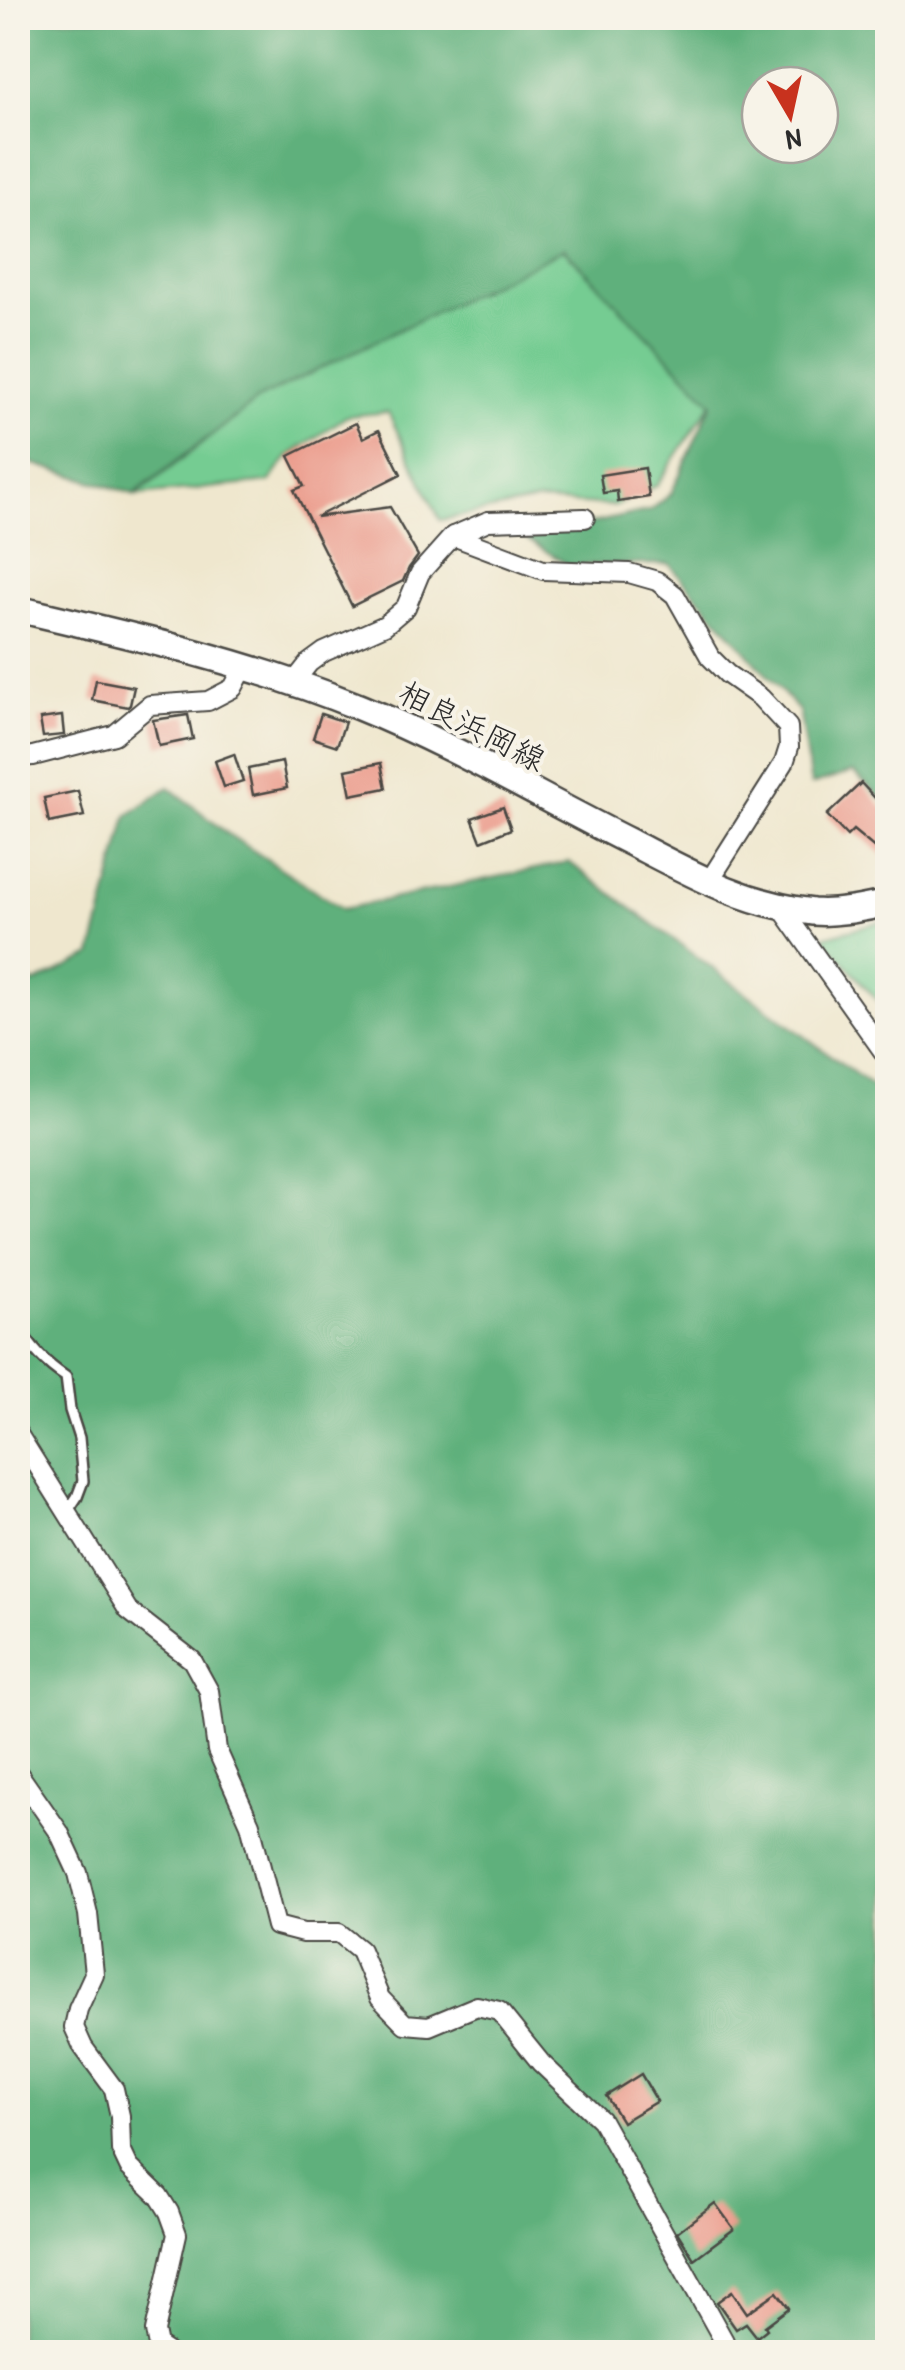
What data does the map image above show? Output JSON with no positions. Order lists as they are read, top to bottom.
{
  "streets": {
    "main road": ["相良浜岡線"]
  },
  "north": "bottom"
}
